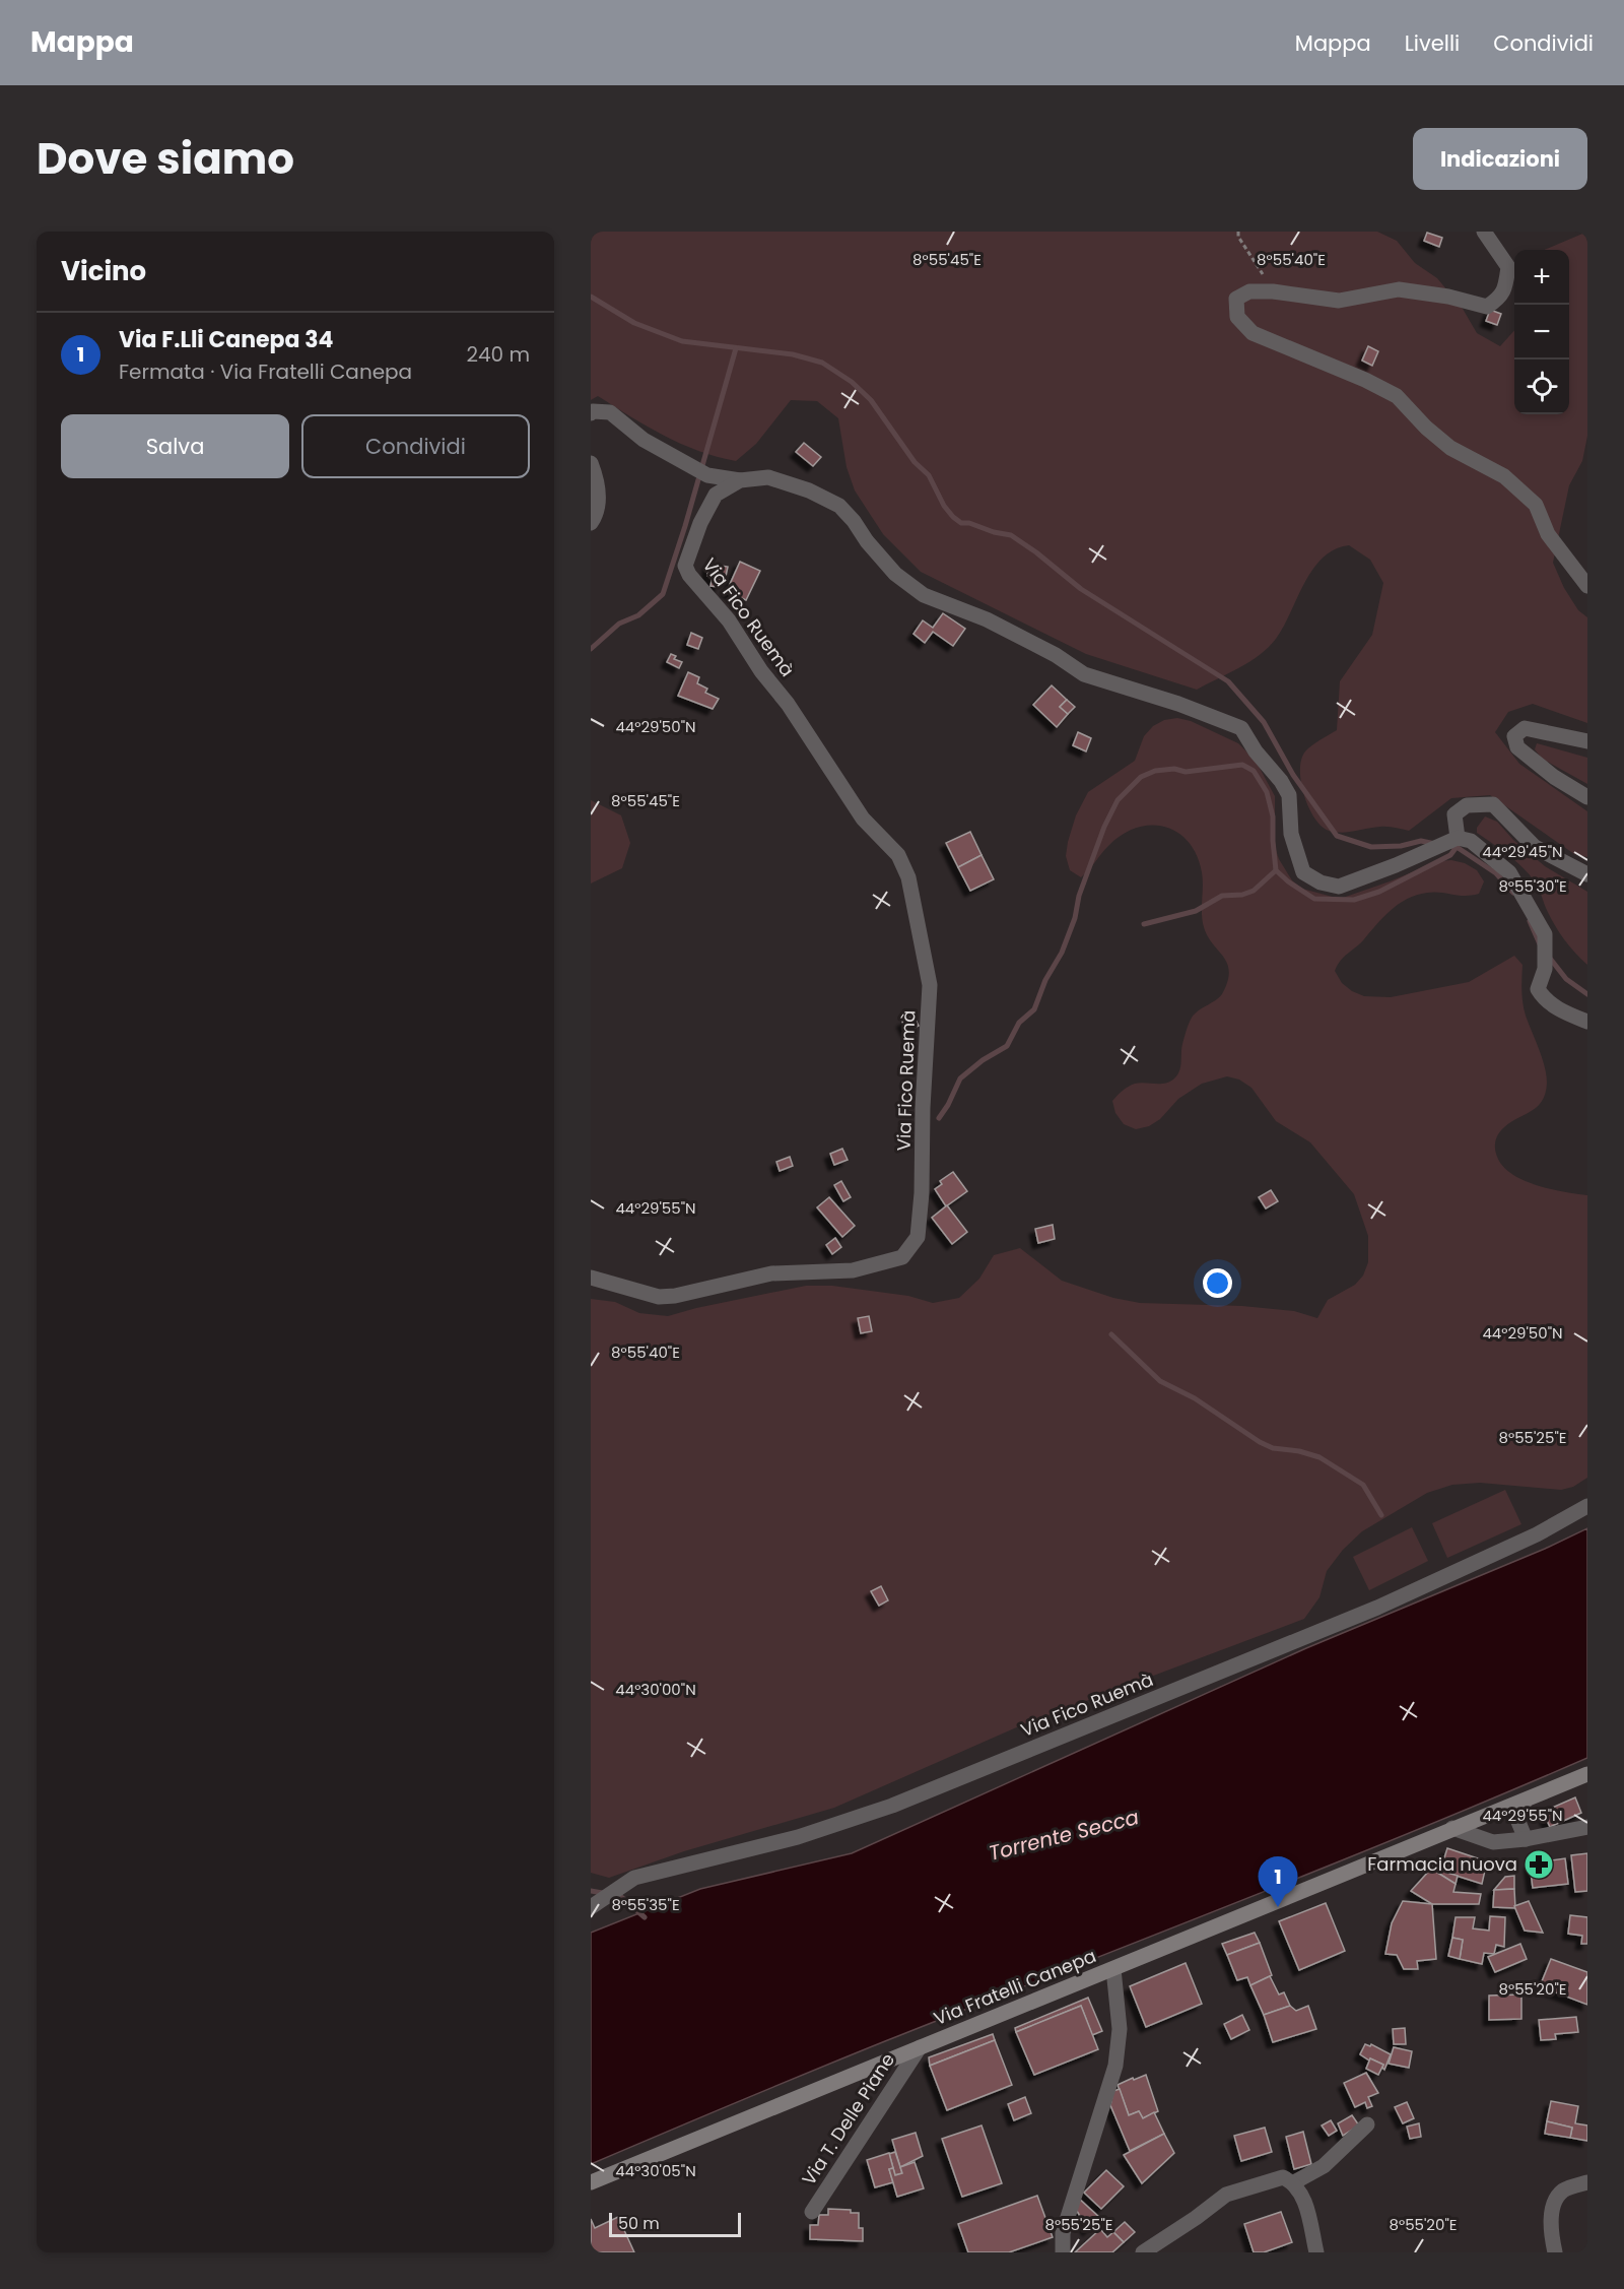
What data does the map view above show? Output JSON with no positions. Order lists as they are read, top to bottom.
{
  "streets": {
    "main road": ["Via Fratelli Canepa"],
    "street": ["Via Fico Ruemà", "Via T. Delle Piane"]
  },
  "crossings": [
    ["Via Fratelli Canepa", "Via T. Delle Piane"]
  ],
  "water": ["Torrente Secca"],
  "places": {
    "pharmacy": ["Farmacia nuova"]
  },
  "scale_bar": "50 m",
  "page": {
    "header": "Mappa",
    "nav": ["Mappa", "Livelli", "Condividi"],
    "title": "Dove siamo",
    "buttons": [
      "Indicazioni",
      ["Salva", "Condividi"]
    ],
    "heading": "Vicino",
    "map_buttons": ["+", "−"],
    "list": [
      {
        "mark": "1",
        "name": "Via F.Lli Canepa 34",
        "note": "Fermata · Via Fratelli Canepa",
        "value": "240 m"
      }
    ],
    "pins": "1",
    "scale": "50 m"
  },
  "coordinates": [
    "8°55'45\"E",
    "8°55'40\"E",
    "44°29'50\"N",
    "44°29'45\"N",
    "8°55'30\"E",
    "44°29'55\"N",
    "8°55'25\"E",
    "44°30'00\"N",
    "8°55'35\"E",
    "8°55'20\"E",
    "44°30'05\"N"
  ]
}
